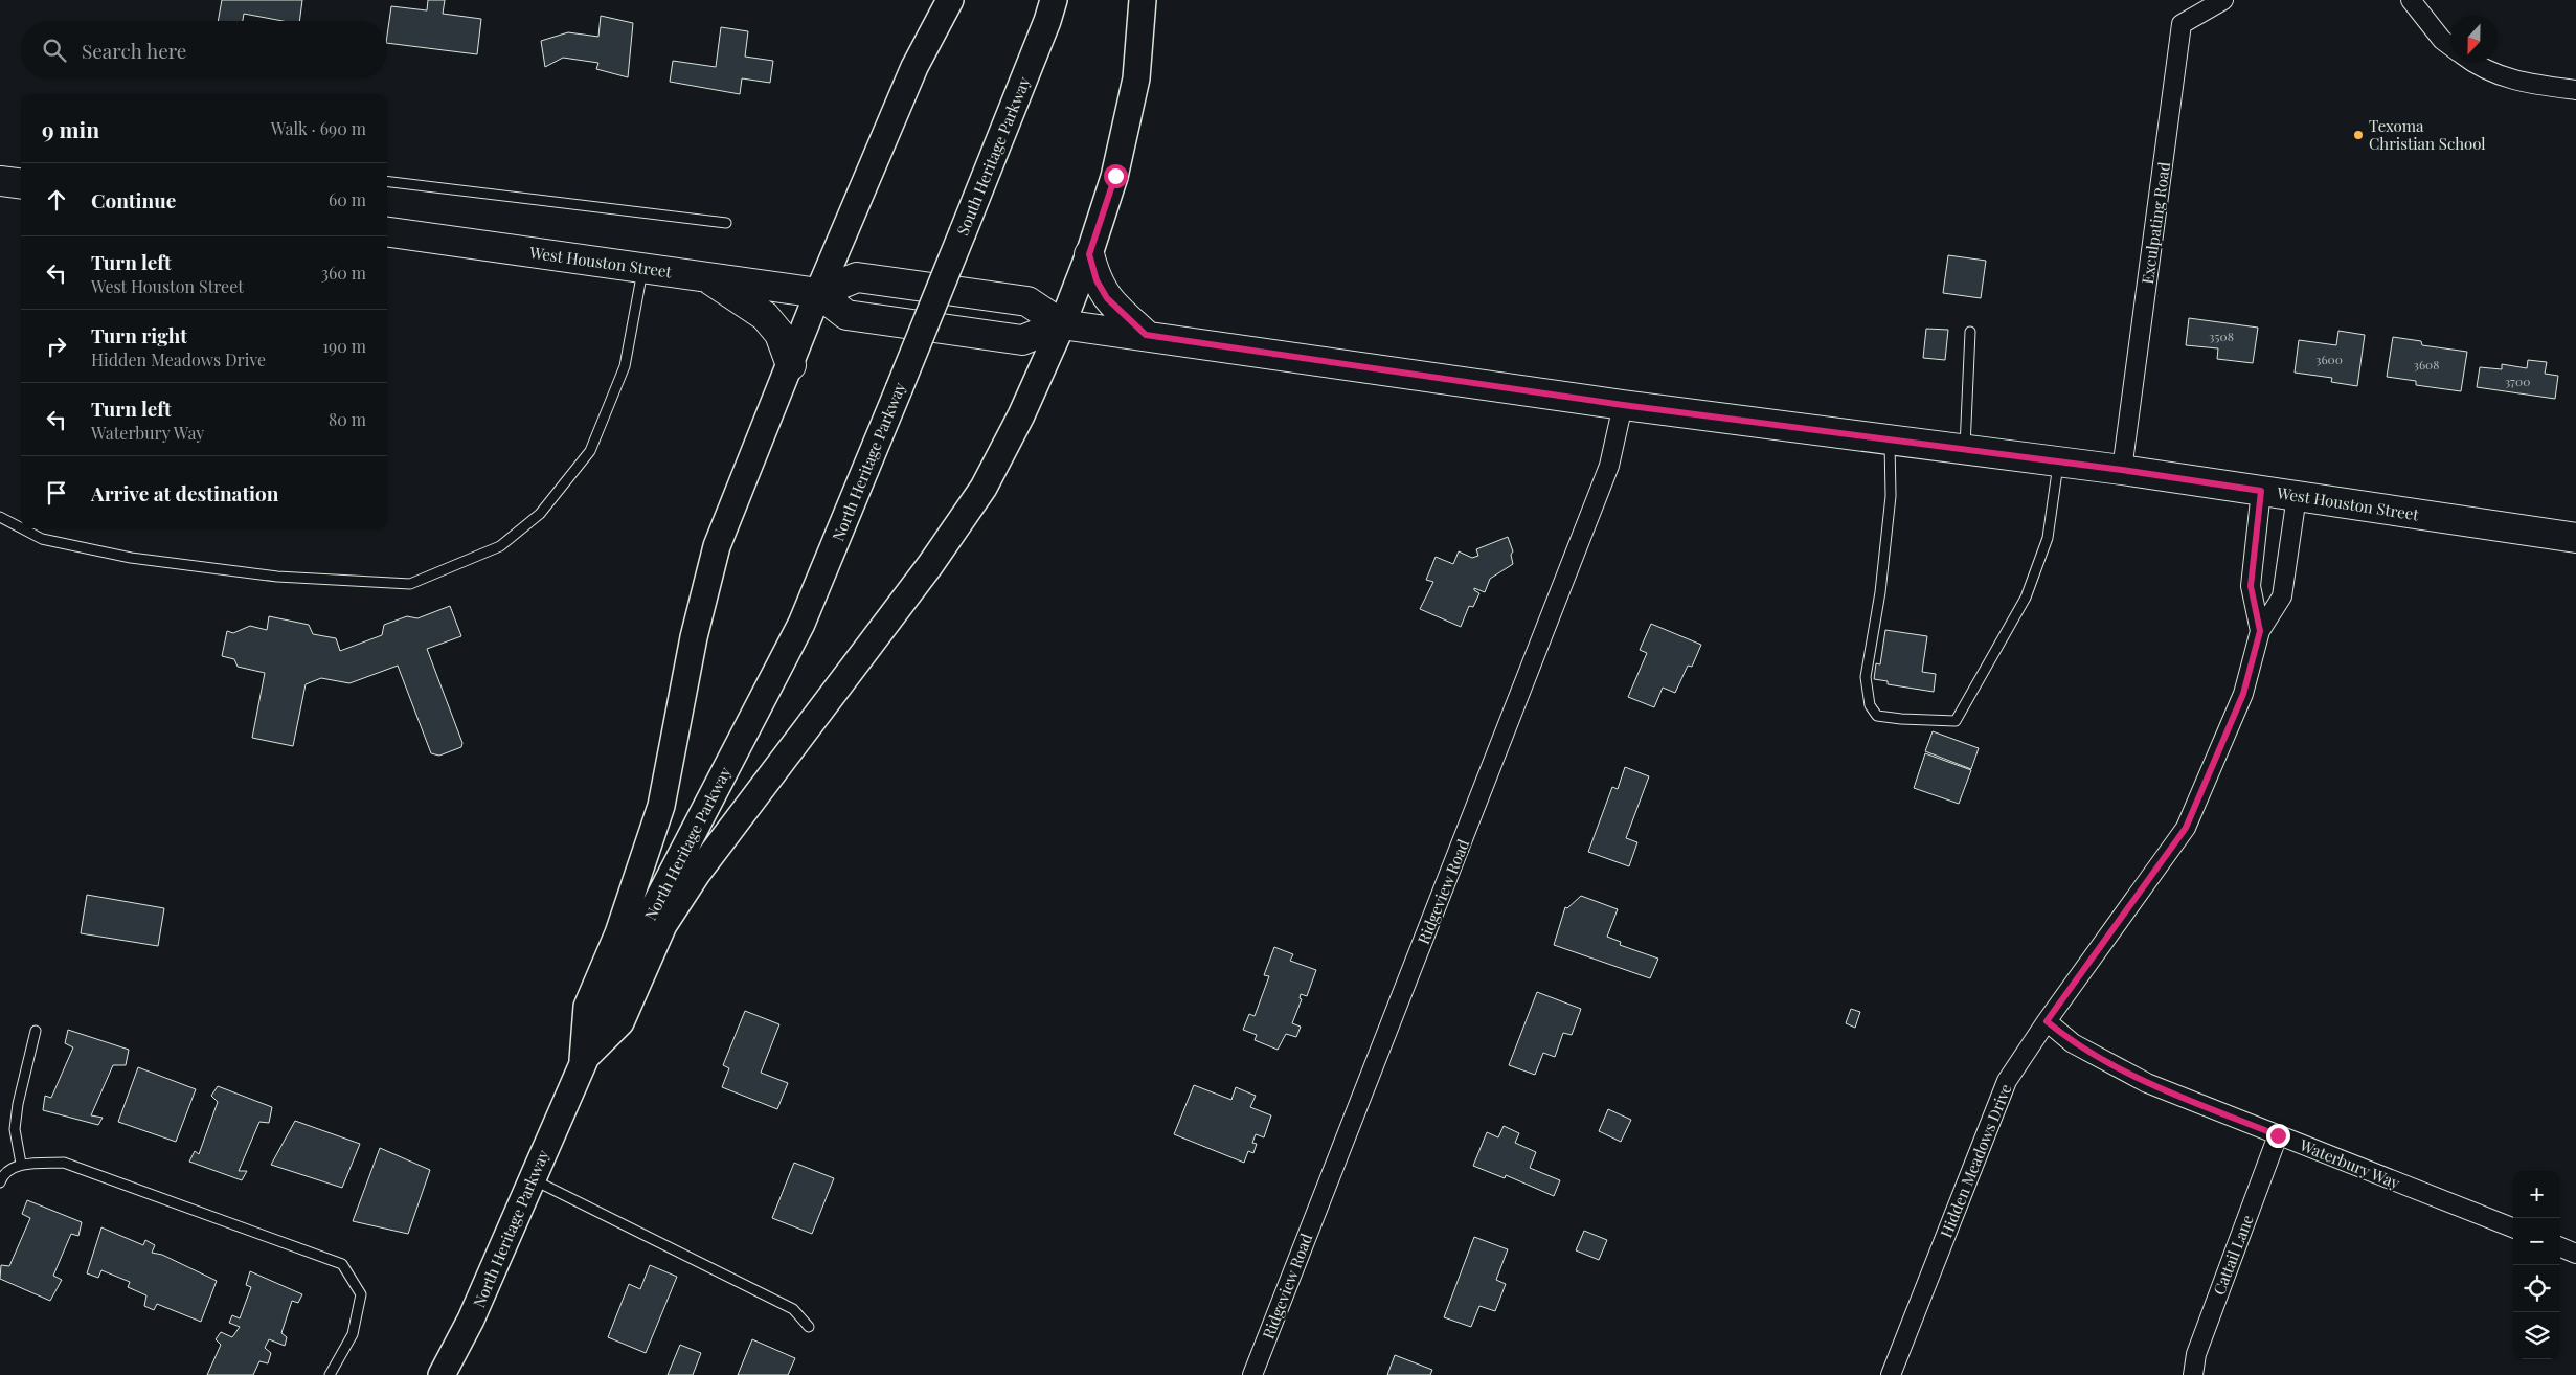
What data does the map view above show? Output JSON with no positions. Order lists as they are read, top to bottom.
{
  "streets": {
    "main road": ["South Heritage Parkway", "West Houston Street", "North Heritage Parkway"],
    "street": [
      "Exculpating Road",
      "Ridgeview Road",
      "Hidden Meadows Drive",
      "Waterbury Way",
      "Cattail Lane"
    ]
  },
  "crossings": [
    ["South Heritage Parkway", "North Heritage Parkway"],
    ["Exculpating Road", "West Houston Street"],
    ["West Houston Street", "Ridgeview Road"],
    ["West Houston Street", "Hidden Meadows Drive"],
    ["Hidden Meadows Drive", "Waterbury Way"],
    ["Waterbury Way", "Cattail Lane"]
  ],
  "places": ["Texoma Christian School"],
  "house_numbers": [
    "3508",
    "3600",
    "3608",
    "3700"
  ],
  "north": "bottom",
  "page": {
    "search": "Search here",
    "heading": ["9 min", "Walk · 690 m"],
    "list": [
      ["Continue", "60 m"],
      ["Turn left", "West Houston Street", "360 m"],
      ["Turn right", "Hidden Meadows Drive", "190 m"],
      ["Turn left", "Waterbury Way", "80 m"],
      "Arrive at destination"
    ],
    "map_buttons": ["+", "−"]
  }
}
